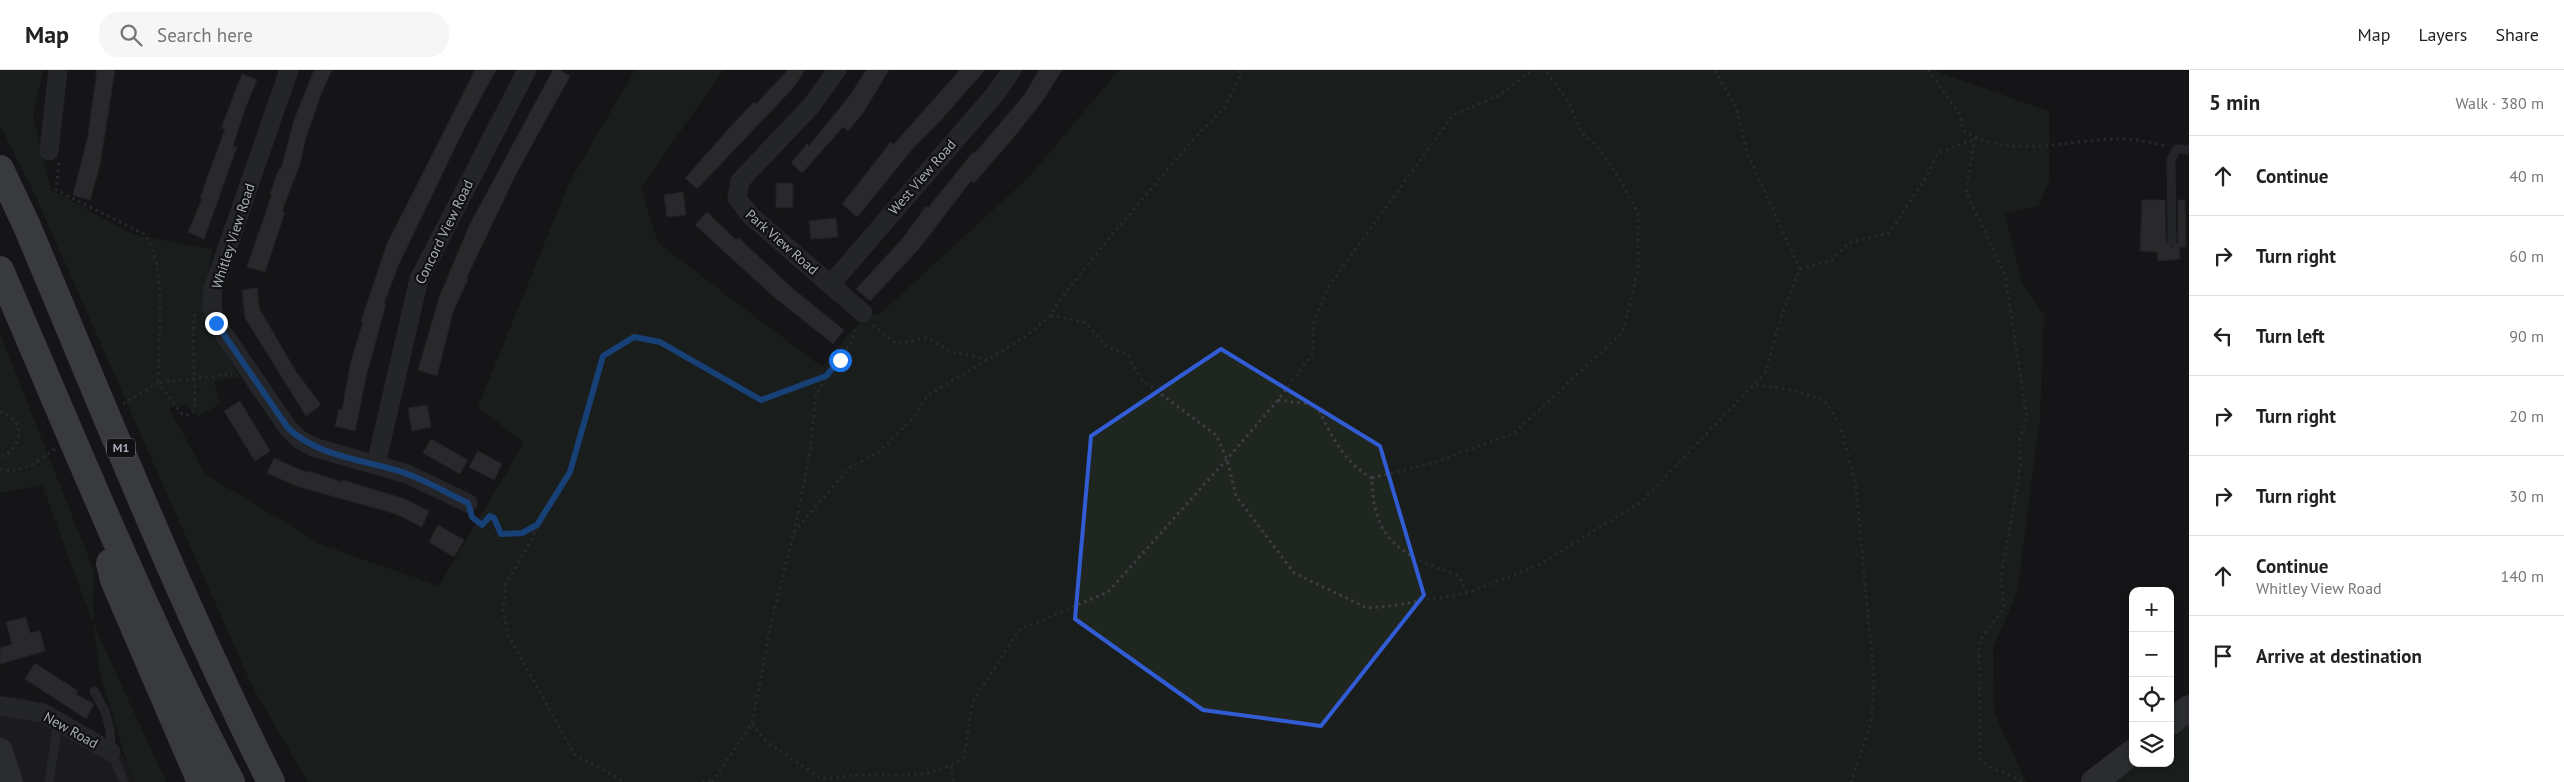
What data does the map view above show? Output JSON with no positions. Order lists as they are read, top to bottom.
{
  "streets": {
    "highway": ["M1"],
    "street": [
      "West View Road",
      "Concord View Road",
      "Whitley View Road",
      "Park View Road",
      "New Road"
    ]
  },
  "crossings": [
    ["West View Road", "Park View Road"],
    ["Concord View Road", "Whitley View Road"]
  ],
  "page": {
    "header": "Map",
    "search": "Search here",
    "nav": ["Map", "Layers", "Share"],
    "heading": ["5 min", "Walk · 380 m"],
    "list": [
      ["Continue", "40 m"],
      ["Turn right", "60 m"],
      ["Turn left", "90 m"],
      ["Turn right", "20 m"],
      ["Turn right", "30 m"],
      ["Continue", "Whitley View Road", "140 m"],
      "Arrive at destination"
    ],
    "map_buttons": ["+", "−"]
  }
}
